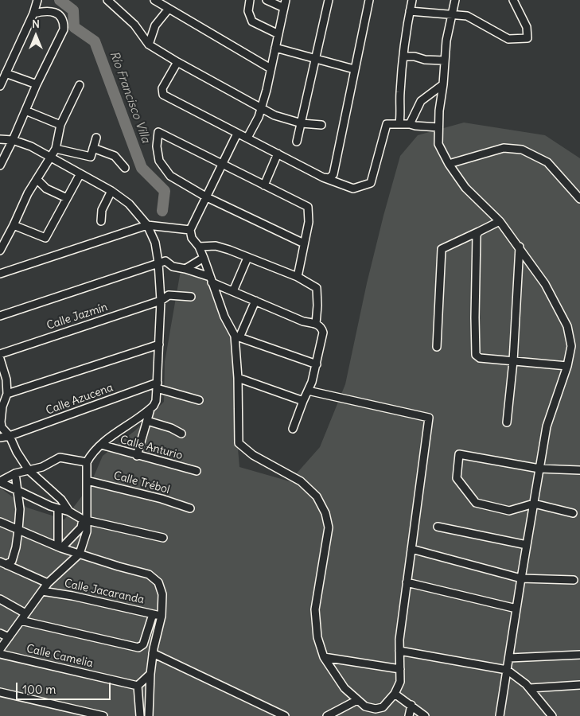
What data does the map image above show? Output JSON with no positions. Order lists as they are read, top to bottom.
{
  "streets": {
    "street": [
      "Calle Jazmín",
      "Calle Azucena",
      "Calle Anturio",
      "Calle Trébol",
      "Calle Jacaranda",
      "Calle Camelia"
    ]
  },
  "water": ["Río Francisco Villa"],
  "scale_bar": "100 m",
  "north": "top"
}
